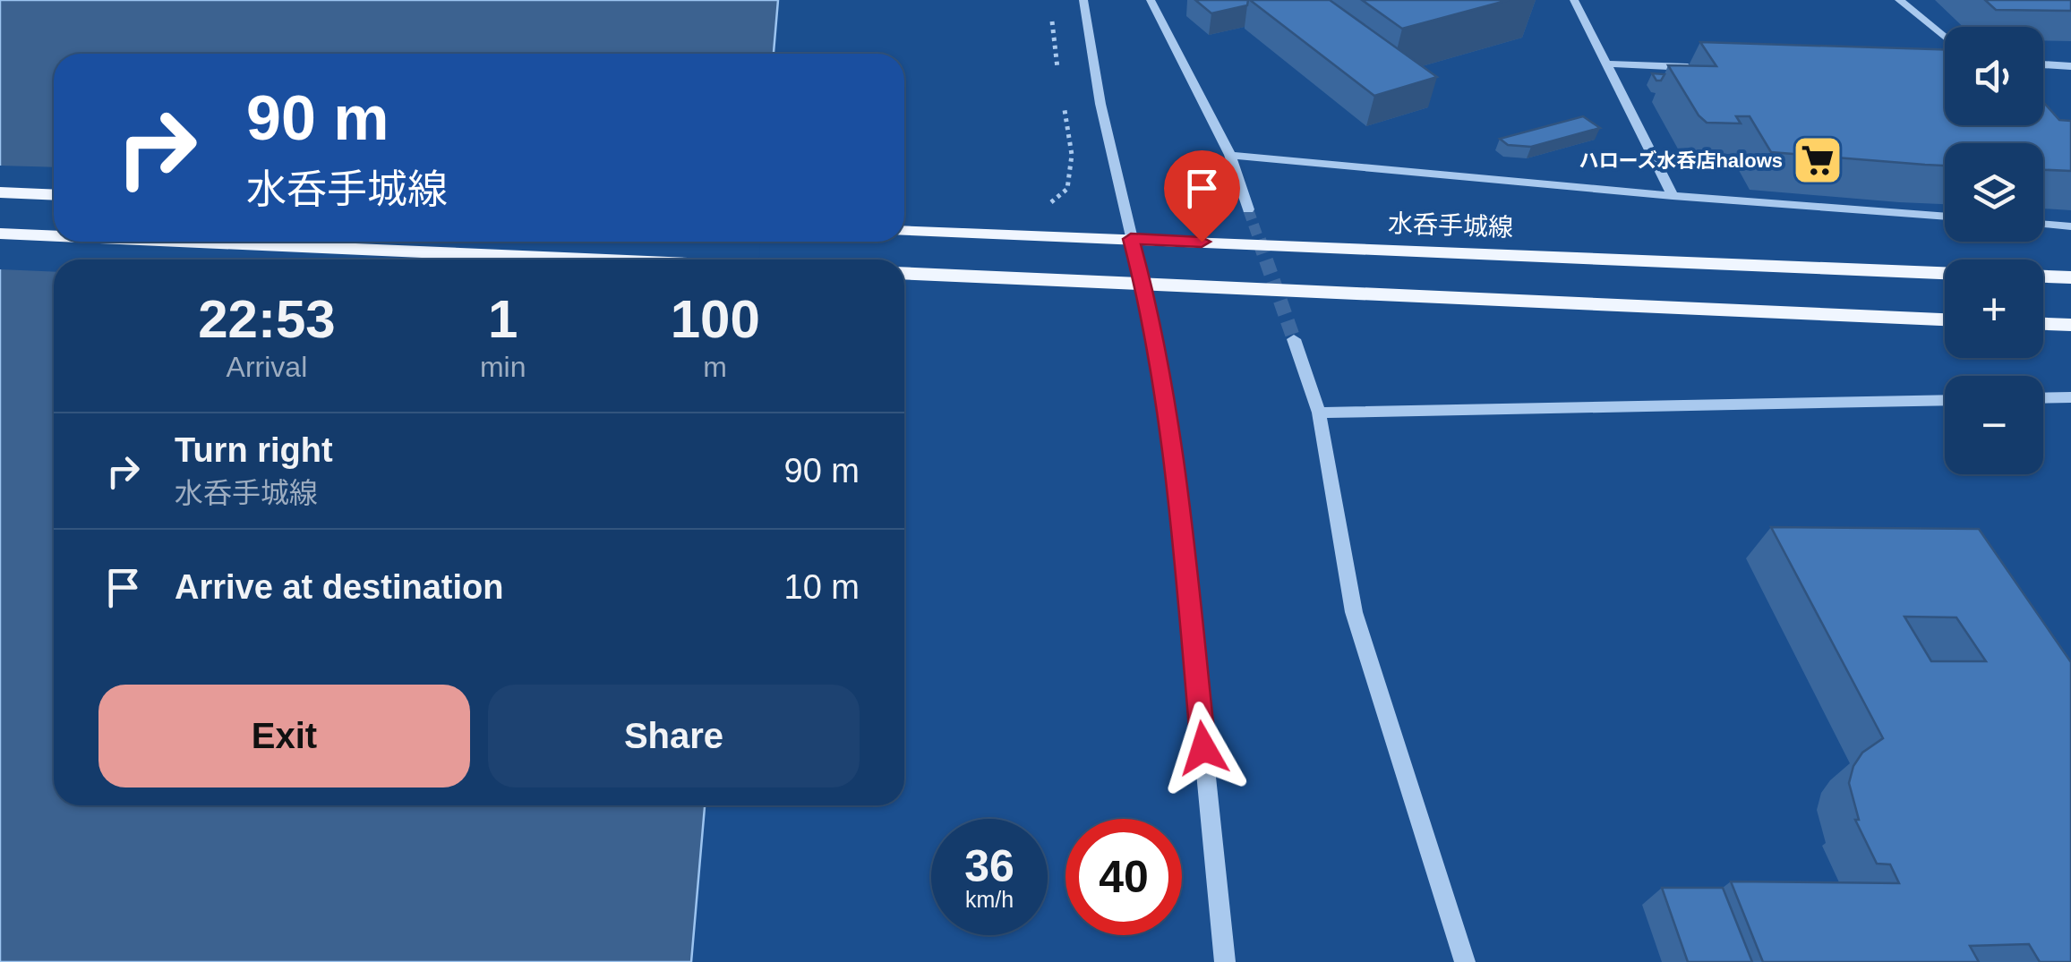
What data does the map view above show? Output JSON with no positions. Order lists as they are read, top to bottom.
{
  "streets": {
    "main road": ["水呑手城線"]
  },
  "places": {
    "supermarket": ["ハローズ水呑店halows"]
  },
  "page": {
    "map_buttons": ["+", "−"],
    "turn": ["90 m", "水呑手城線"],
    "eta": [
      "22:53",
      "Arrival",
      "1",
      "min",
      "100",
      "m"
    ],
    "list": [
      {
        "name": "Turn right",
        "note": "水呑手城線",
        "value": "90 m"
      },
      {
        "name": "Arrive at destination",
        "value": "10 m"
      }
    ],
    "buttons": ["Exit", "Share"],
    "speed": "36 km/h",
    "limit": "40"
  }
}
